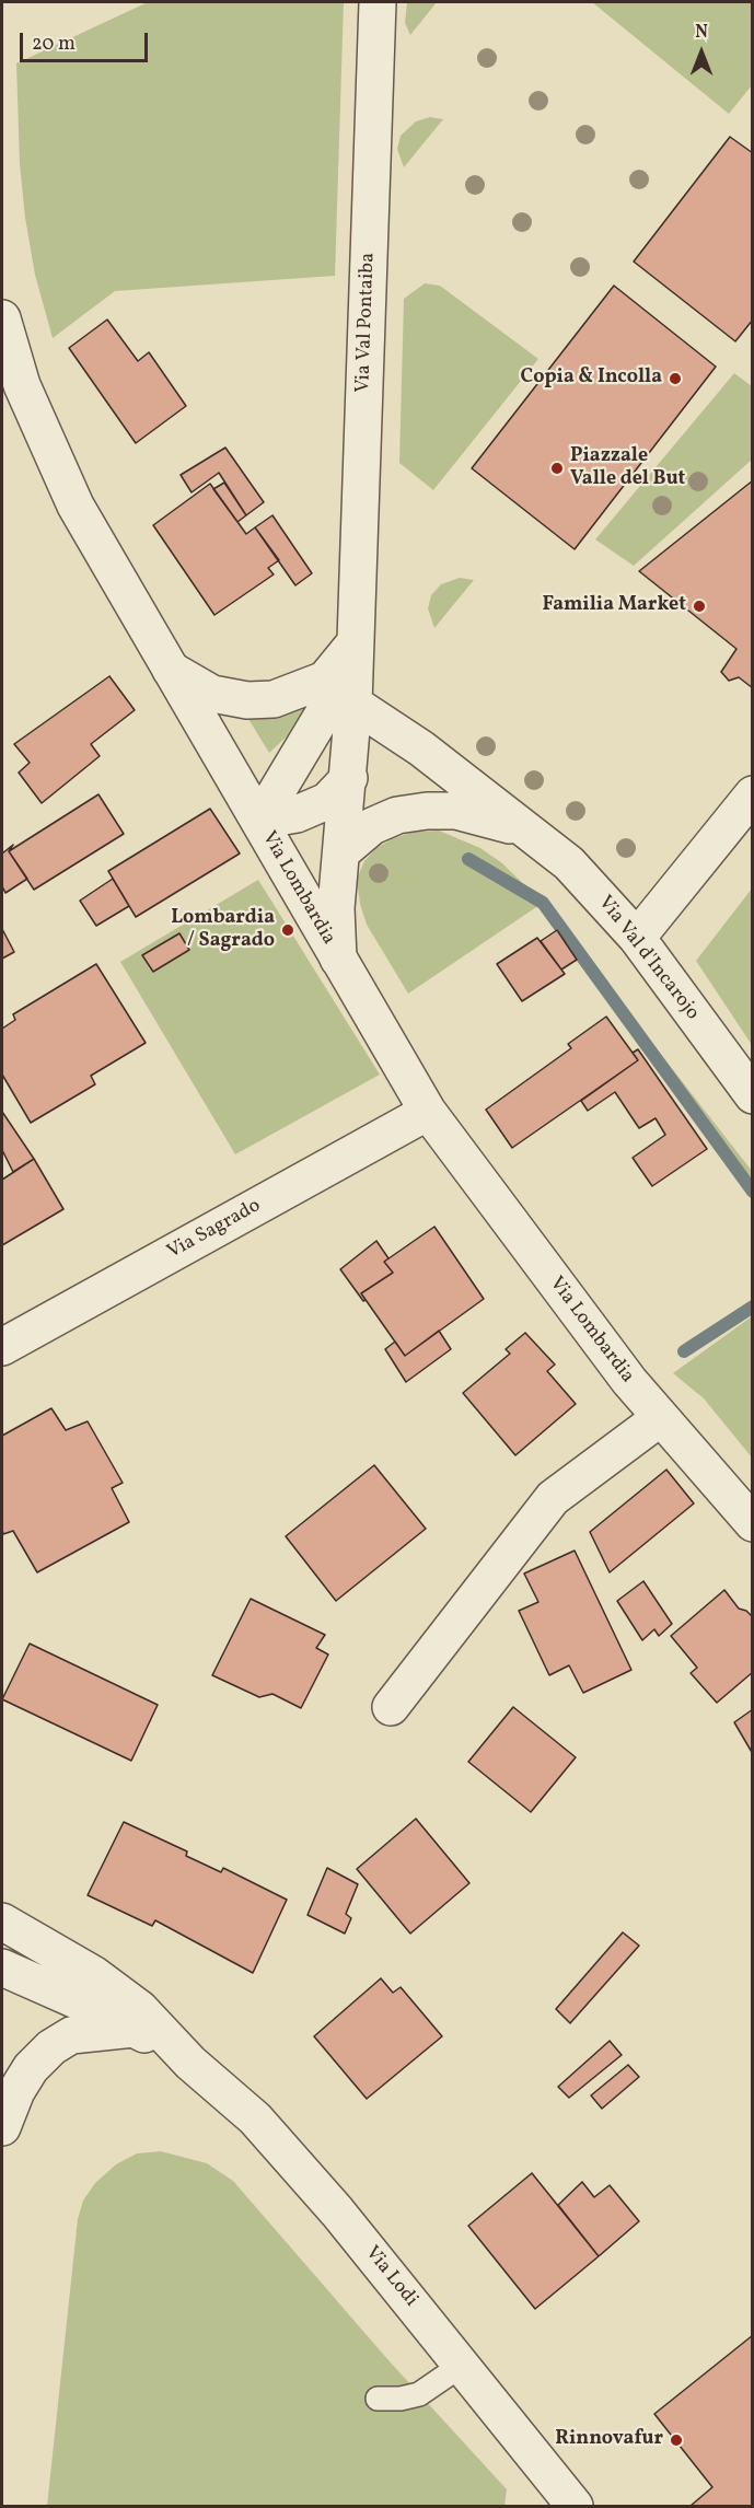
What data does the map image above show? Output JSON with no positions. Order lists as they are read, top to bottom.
{
  "streets": {
    "street": [
      "Via Val Pontaiba",
      "Via Lombardia",
      "Via Val d'Incarojo",
      "Via Sagrado",
      "Via Lodi"
    ]
  },
  "crossings": [
    ["Via Val Pontaiba", "Via Lombardia"],
    ["Via Val Pontaiba", "Via Val d'Incarojo"],
    ["Via Lombardia", "Via Sagrado"]
  ],
  "places": [
    "Copia & Incolla",
    "Piazzale Valle del But",
    "Familia Market",
    "Lombardia / Sagrado",
    "Rinnovafur"
  ],
  "scale_bar": "20 m",
  "north": "top"
}
